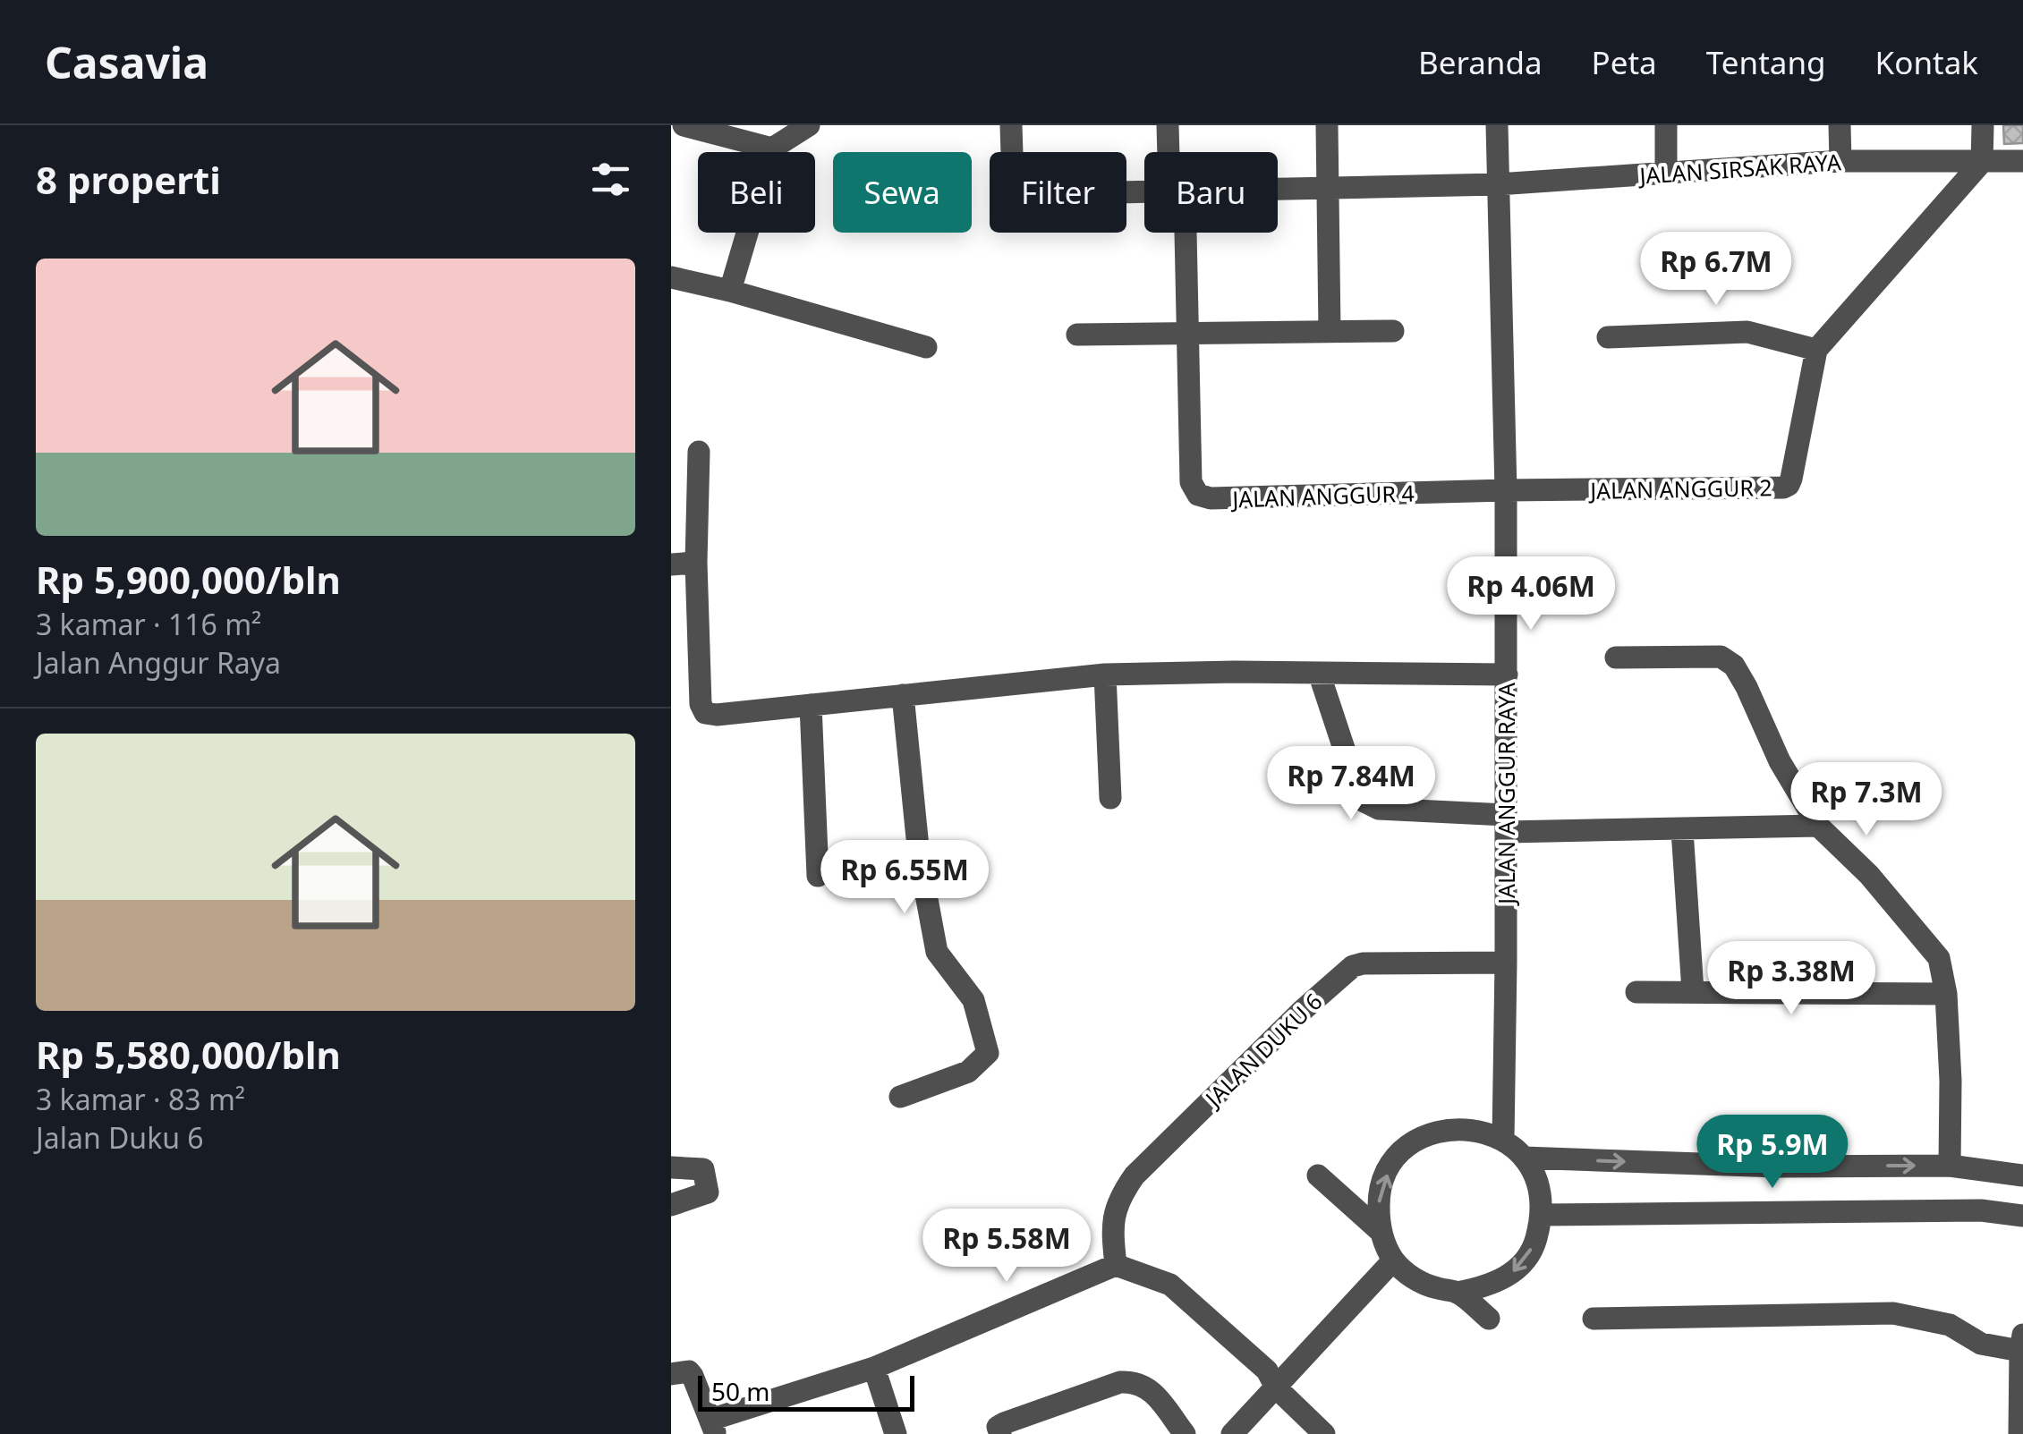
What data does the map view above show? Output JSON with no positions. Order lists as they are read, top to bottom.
{
  "streets": {
    "street": [
      "JALAN SIRSAK RAYA",
      "JALAN ANGGUR 2",
      "JALAN ANGGUR 4",
      "JALAN ANGGUR RAYA",
      "JALAN DUKU 6"
    ]
  },
  "crossings": [
    ["JALAN SIRSAK RAYA", "JALAN ANGGUR RAYA"],
    ["JALAN ANGGUR 2", "JALAN ANGGUR 4"],
    ["JALAN ANGGUR 2", "JALAN ANGGUR RAYA"],
    ["JALAN ANGGUR 4", "JALAN ANGGUR RAYA"],
    ["JALAN ANGGUR RAYA", "JALAN DUKU 6"]
  ],
  "scale_bar": "50 m",
  "page": {
    "header": "Casavia",
    "nav": [
      "Beranda",
      "Peta",
      "Tentang",
      "Kontak"
    ],
    "heading": "8 properti",
    "chip": [
      "Beli",
      "Sewa",
      "Filter",
      "Baru"
    ],
    "price": [
      "Rp 6.7M",
      "Rp 4.06M",
      "Rp 7.84M",
      "Rp 7.3M",
      "Rp 6.55M",
      "Rp 3.38M",
      "Rp 5.9M",
      "Rp 5.58M"
    ],
    "list": [
      {
        "name": "Rp 5,900,000/bln",
        "note": "3 kamar · 116 m² · Jalan Anggur Raya"
      },
      {
        "name": "Rp 5,580,000/bln",
        "note": "3 kamar · 83 m² · Jalan Duku 6"
      }
    ],
    "scale": "50 m"
  }
}
